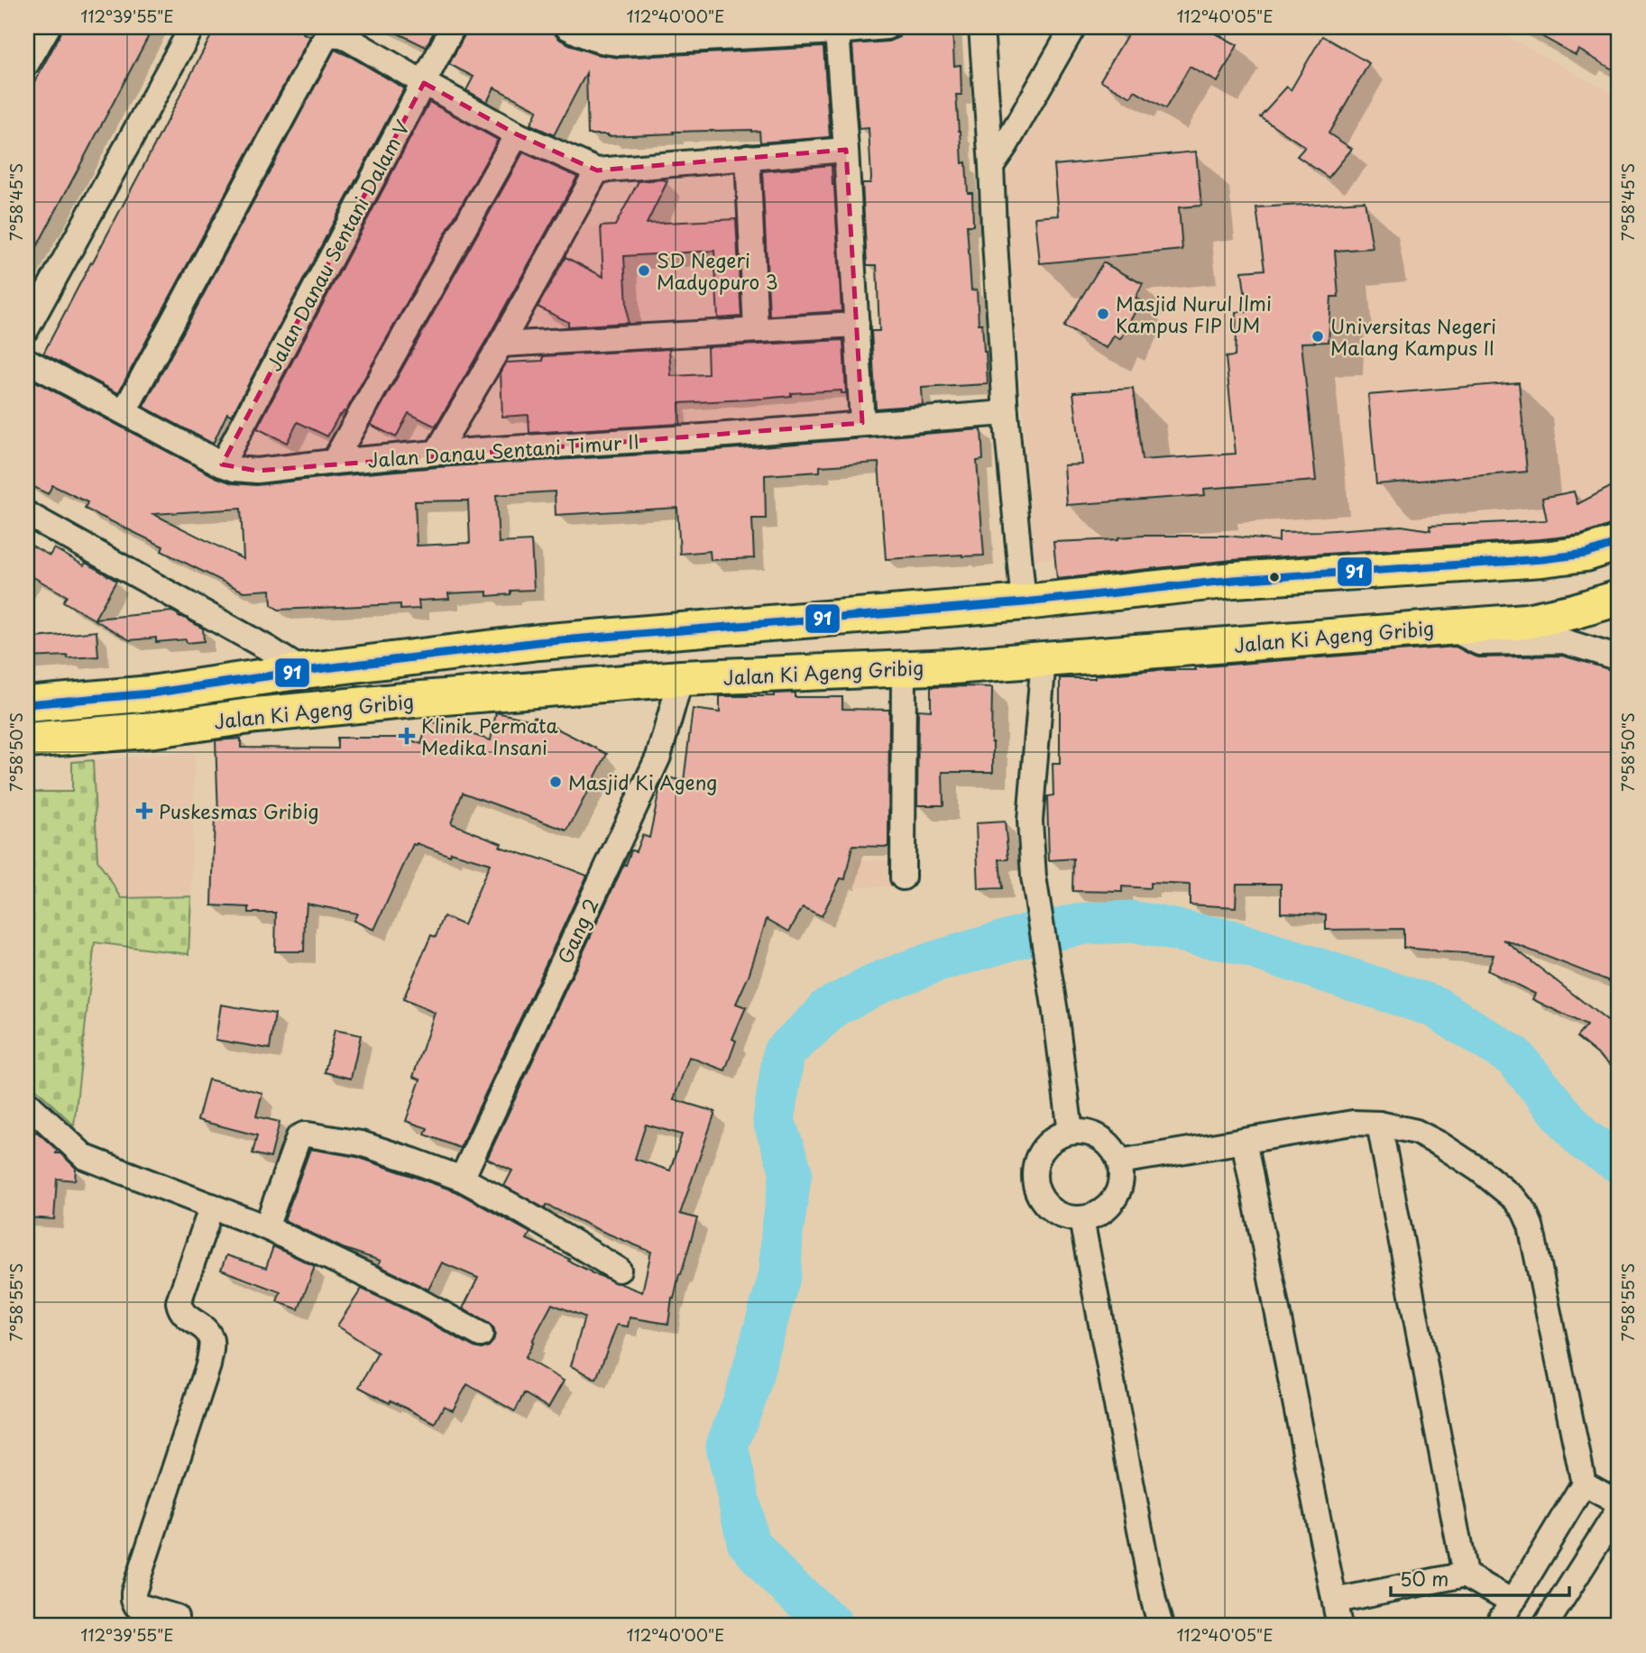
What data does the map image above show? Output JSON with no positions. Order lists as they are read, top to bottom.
{
  "streets": {
    "main road": ["Jalan Ki Ageng Gribig"],
    "street": ["Jalan Danau Sentani Dalam V", "Jalan Danau Sentani Timur II", "Gang 2"]
  },
  "crossings": [
    ["Jalan Danau Sentani Dalam V", "Jalan Danau Sentani Timur II"],
    ["Jalan Ki Ageng Gribig", "Gang 2"]
  ],
  "places": {
    "other": [
      "SD Negeri Madyopuro 3",
      "Masjid Nurul Ilmi Kampus FIP UM",
      "Universitas Negeri Malang Kampus II",
      "Masjid Ki Ageng"
    ],
    "health": ["Klinik Permata Medika Insani", "Puskesmas Gribig"]
  },
  "lines": ["transit line 91"],
  "scale_bar": "50 m",
  "coordinates": [
    "112°39'55\"E",
    "112°40'00\"E",
    "112°40'05\"E",
    "7°58'45\"S",
    "7°58'50\"S",
    "7°58'55\"S"
  ]
}
